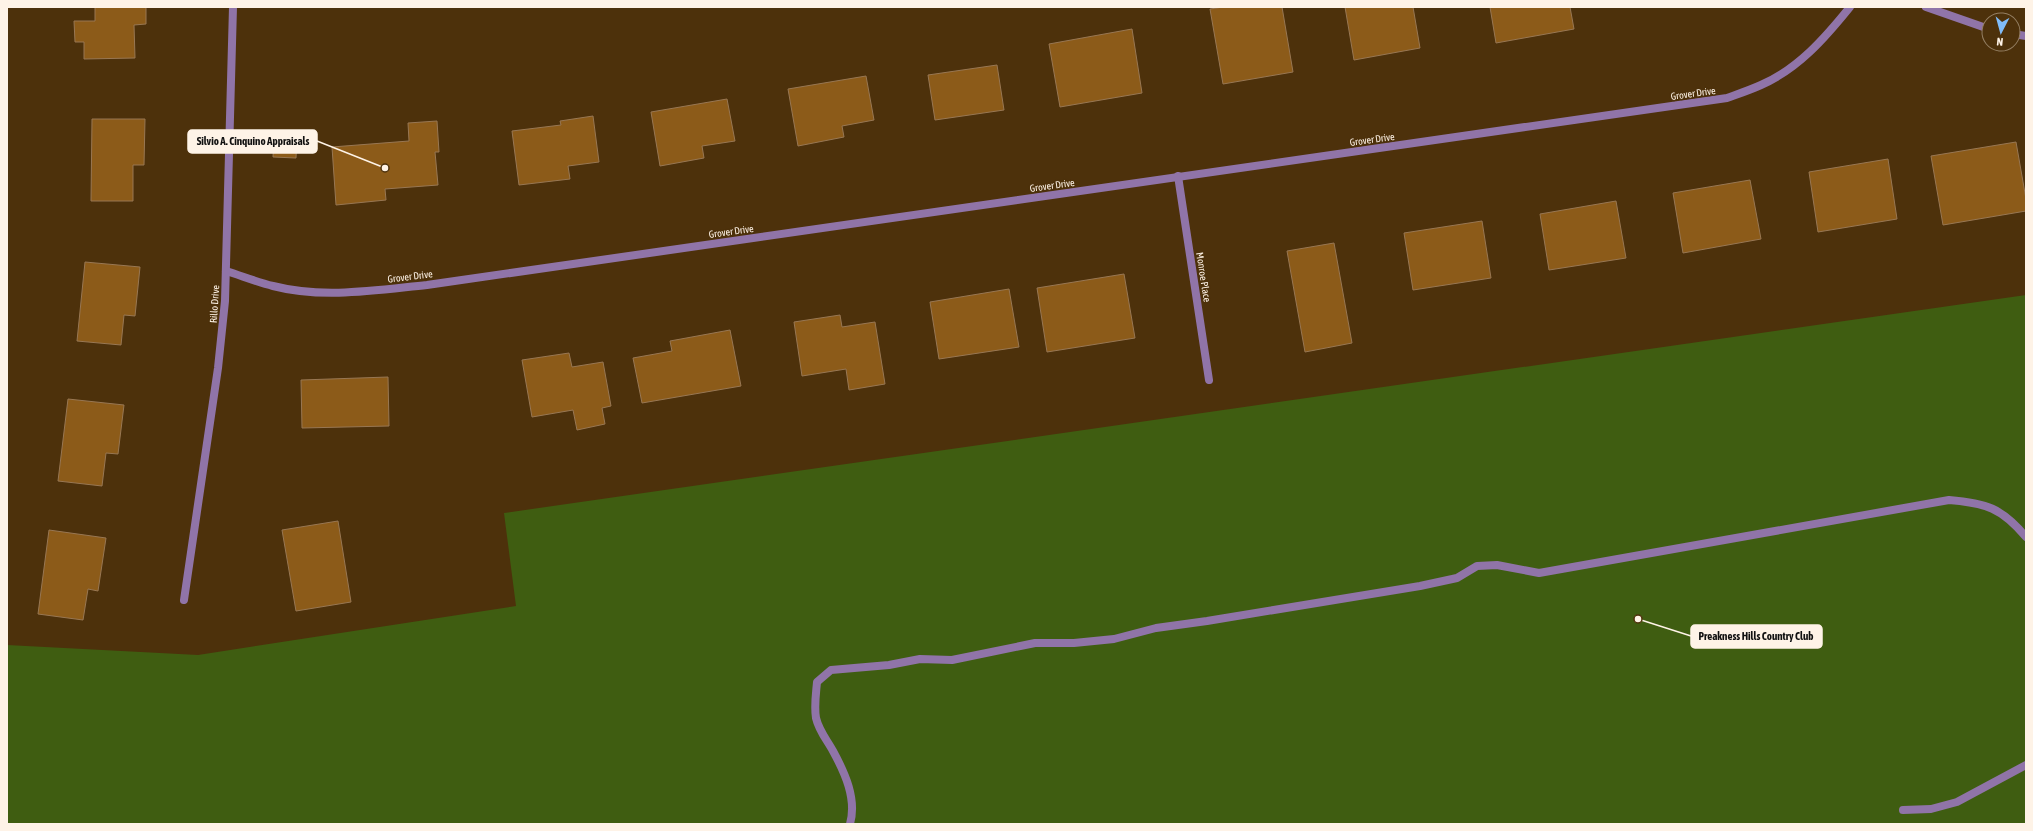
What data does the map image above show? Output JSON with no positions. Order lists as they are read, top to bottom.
{
  "streets": {
    "street": ["Grover Drive", "Monroe Place", "Rillo Drive"]
  },
  "crossings": [
    ["Grover Drive", "Monroe Place"],
    ["Grover Drive", "Rillo Drive"]
  ],
  "places": ["Silvio A. Cinquino Appraisals", "Preakness Hills Country Club"],
  "north": "bottom"
}
